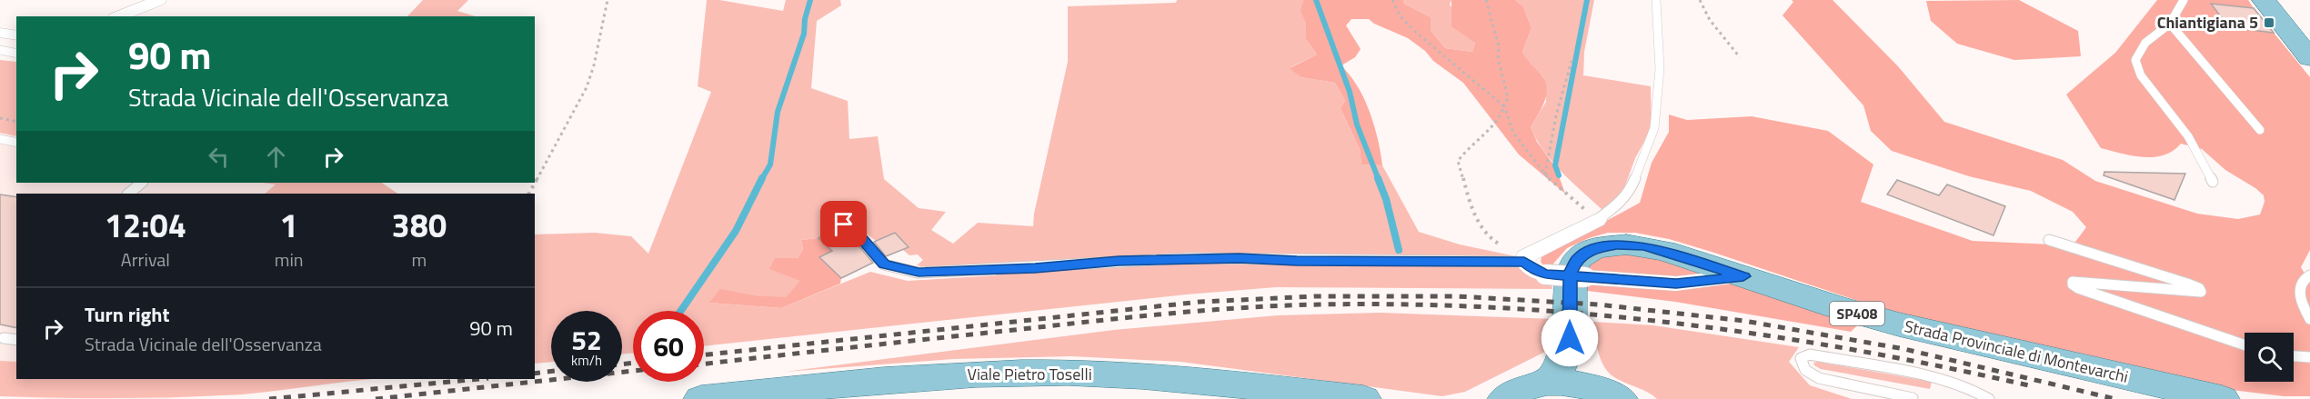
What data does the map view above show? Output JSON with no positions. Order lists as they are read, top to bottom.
{
  "streets": {
    "main road": ["SP408", "Strada Provinciale di Montevarchi", "Viale Pietro Toselli"]
  },
  "places": {
    "transit": ["Chiantigiana 5"]
  },
  "page": {
    "turn": ["90 m", "Strada Vicinale dell'Osservanza"],
    "eta": [
      "12:04",
      "Arrival",
      "1",
      "min",
      "380",
      "m"
    ],
    "list": [
      {
        "name": "Turn right",
        "note": "Strada Vicinale dell'Osservanza",
        "value": "90 m"
      }
    ],
    "speed": "52 km/h",
    "limit": "60"
  }
}
